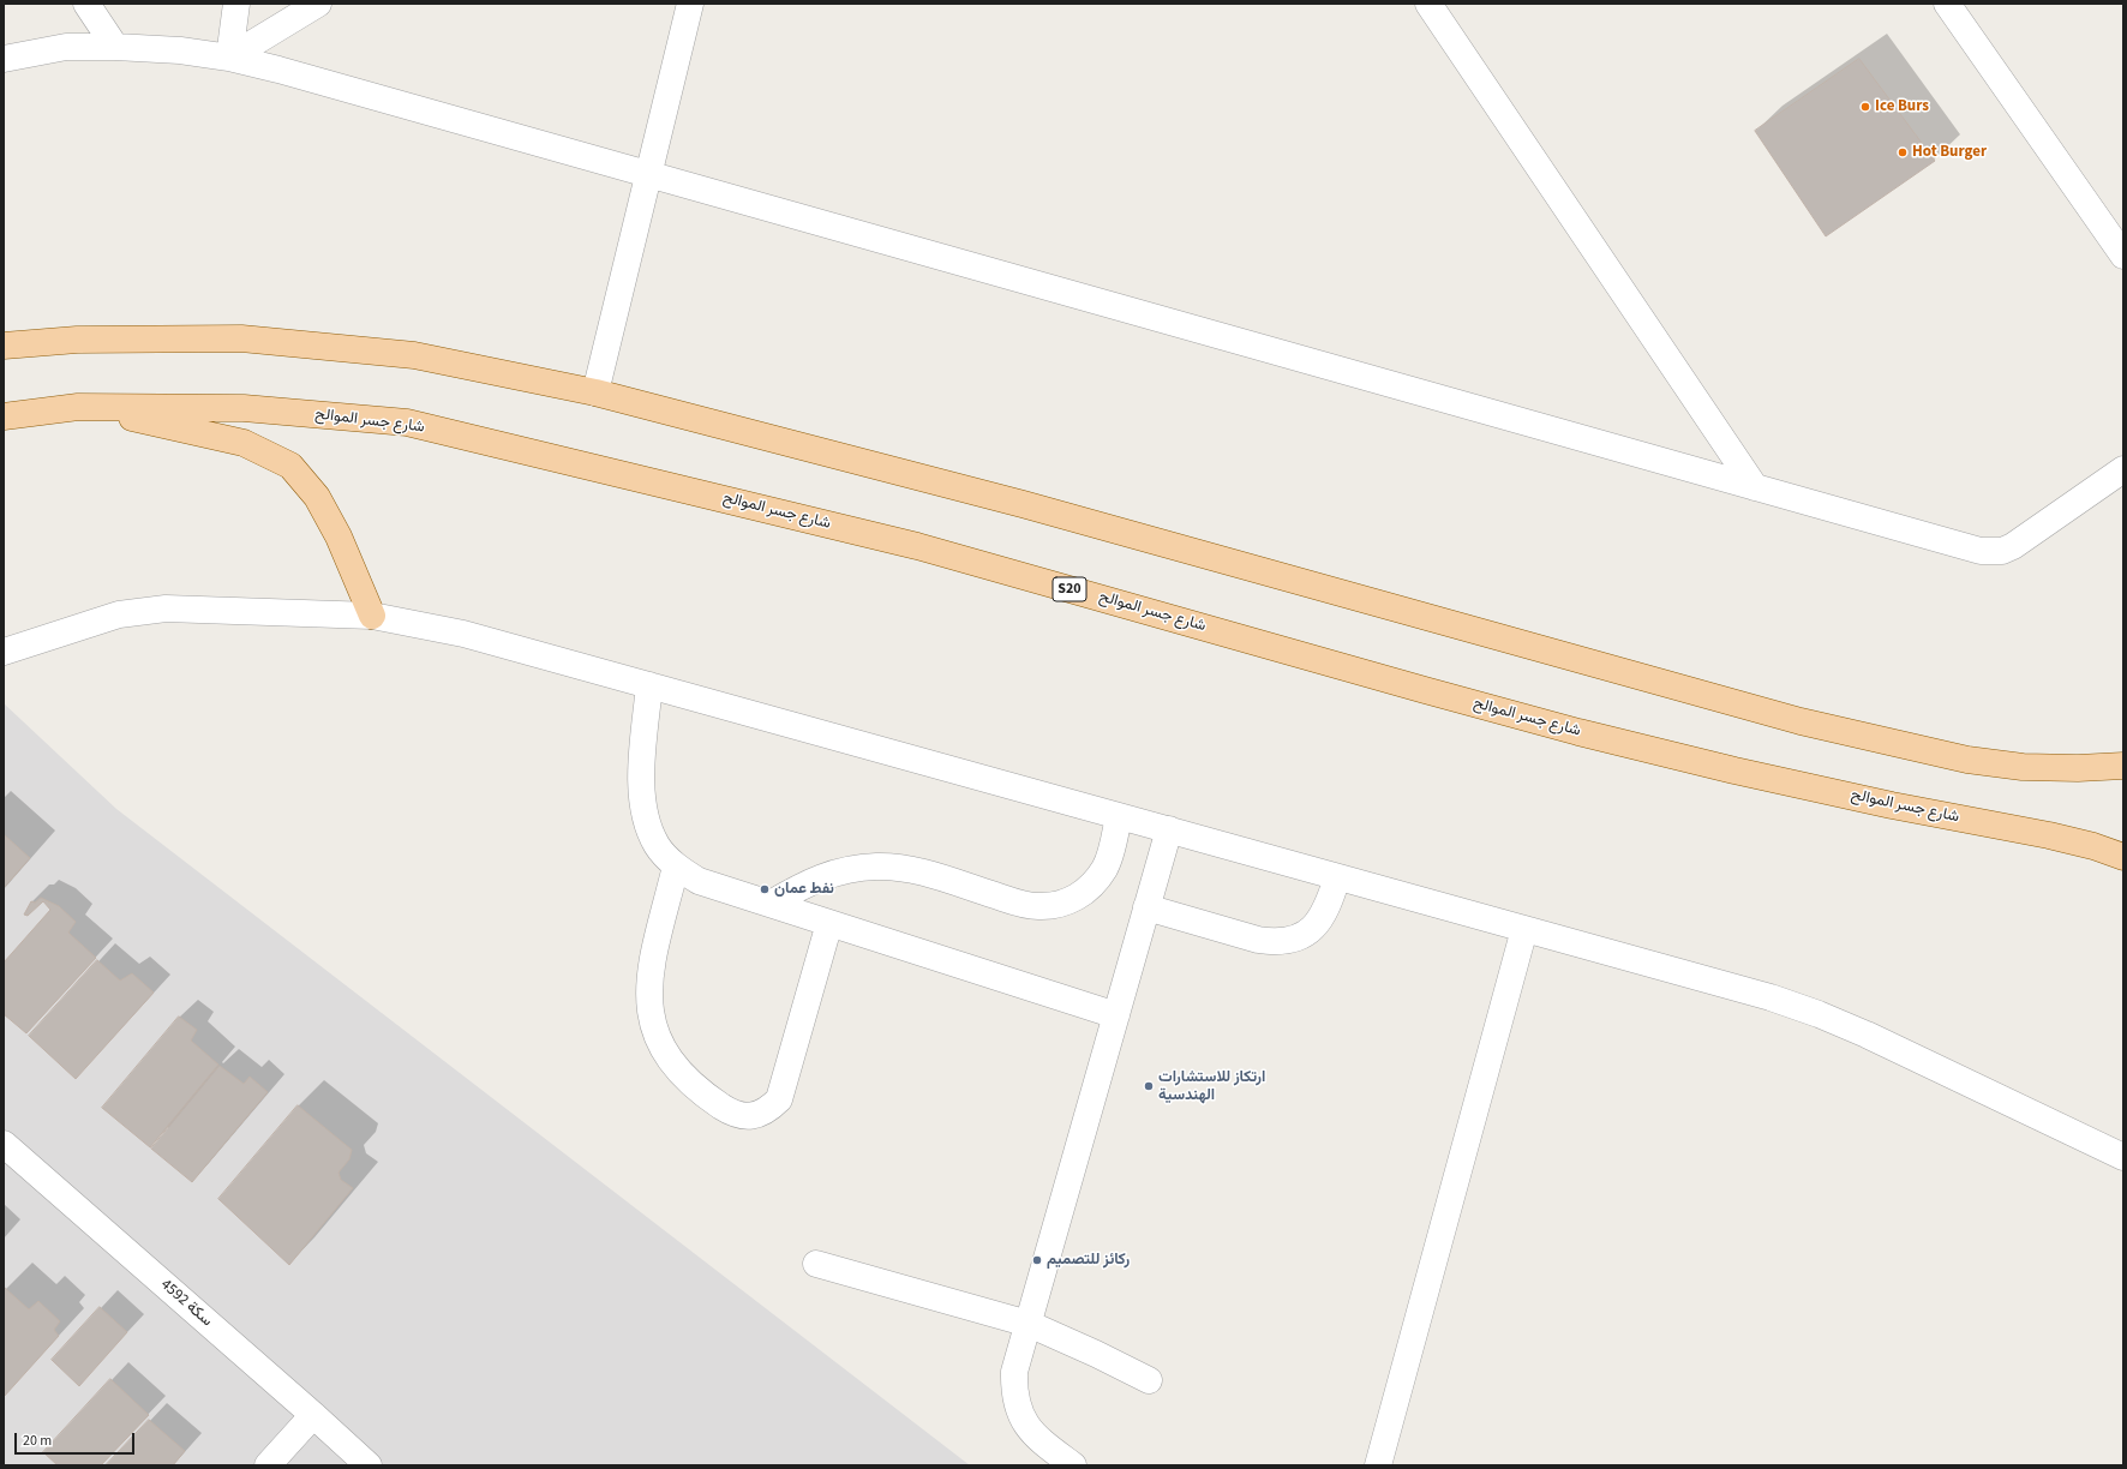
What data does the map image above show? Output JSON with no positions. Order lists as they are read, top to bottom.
{
  "streets": {
    "main road": ["شارع جسر الموالح", "S20"],
    "street": ["سكة 4592"]
  },
  "places": [
    "Ice Burs",
    "Hot Burger",
    "نفط عمان",
    "ارتكاز للاستشارات الهندسية",
    "ركائز للتصميم"
  ],
  "scale_bar": "20 m"
}
